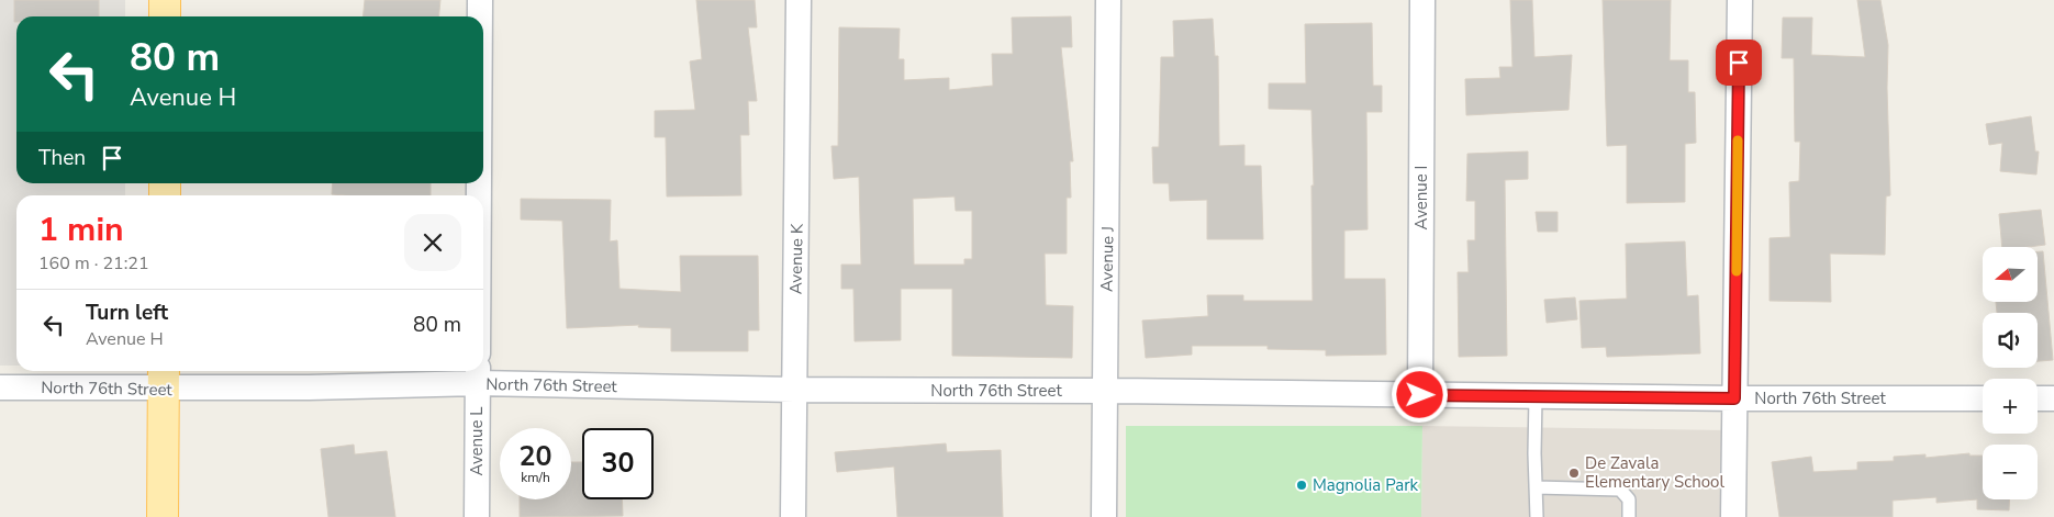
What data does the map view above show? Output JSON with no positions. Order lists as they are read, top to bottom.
{
  "streets": {
    "street": [
      "Avenue I",
      "Avenue K",
      "Avenue J",
      "North 76th Street",
      "Avenue L"
    ]
  },
  "crossings": [
    ["Avenue I", "North 76th Street"],
    ["Avenue K", "North 76th Street"],
    ["Avenue J", "North 76th Street"],
    ["North 76th Street", "Avenue L"]
  ],
  "places": ["De Zavala Elementary School", "Magnolia Park"],
  "north": "left",
  "page": {
    "turn": ["80 m", "Avenue H"],
    "then": "Then",
    "heading": ["1 min", "160 m · 21:21"],
    "map_buttons": ["+", "−"],
    "list": [
      {
        "name": "Turn left",
        "note": "Avenue H",
        "value": "80 m"
      }
    ],
    "speed": "20 km/h",
    "limit": "30"
  }
}
